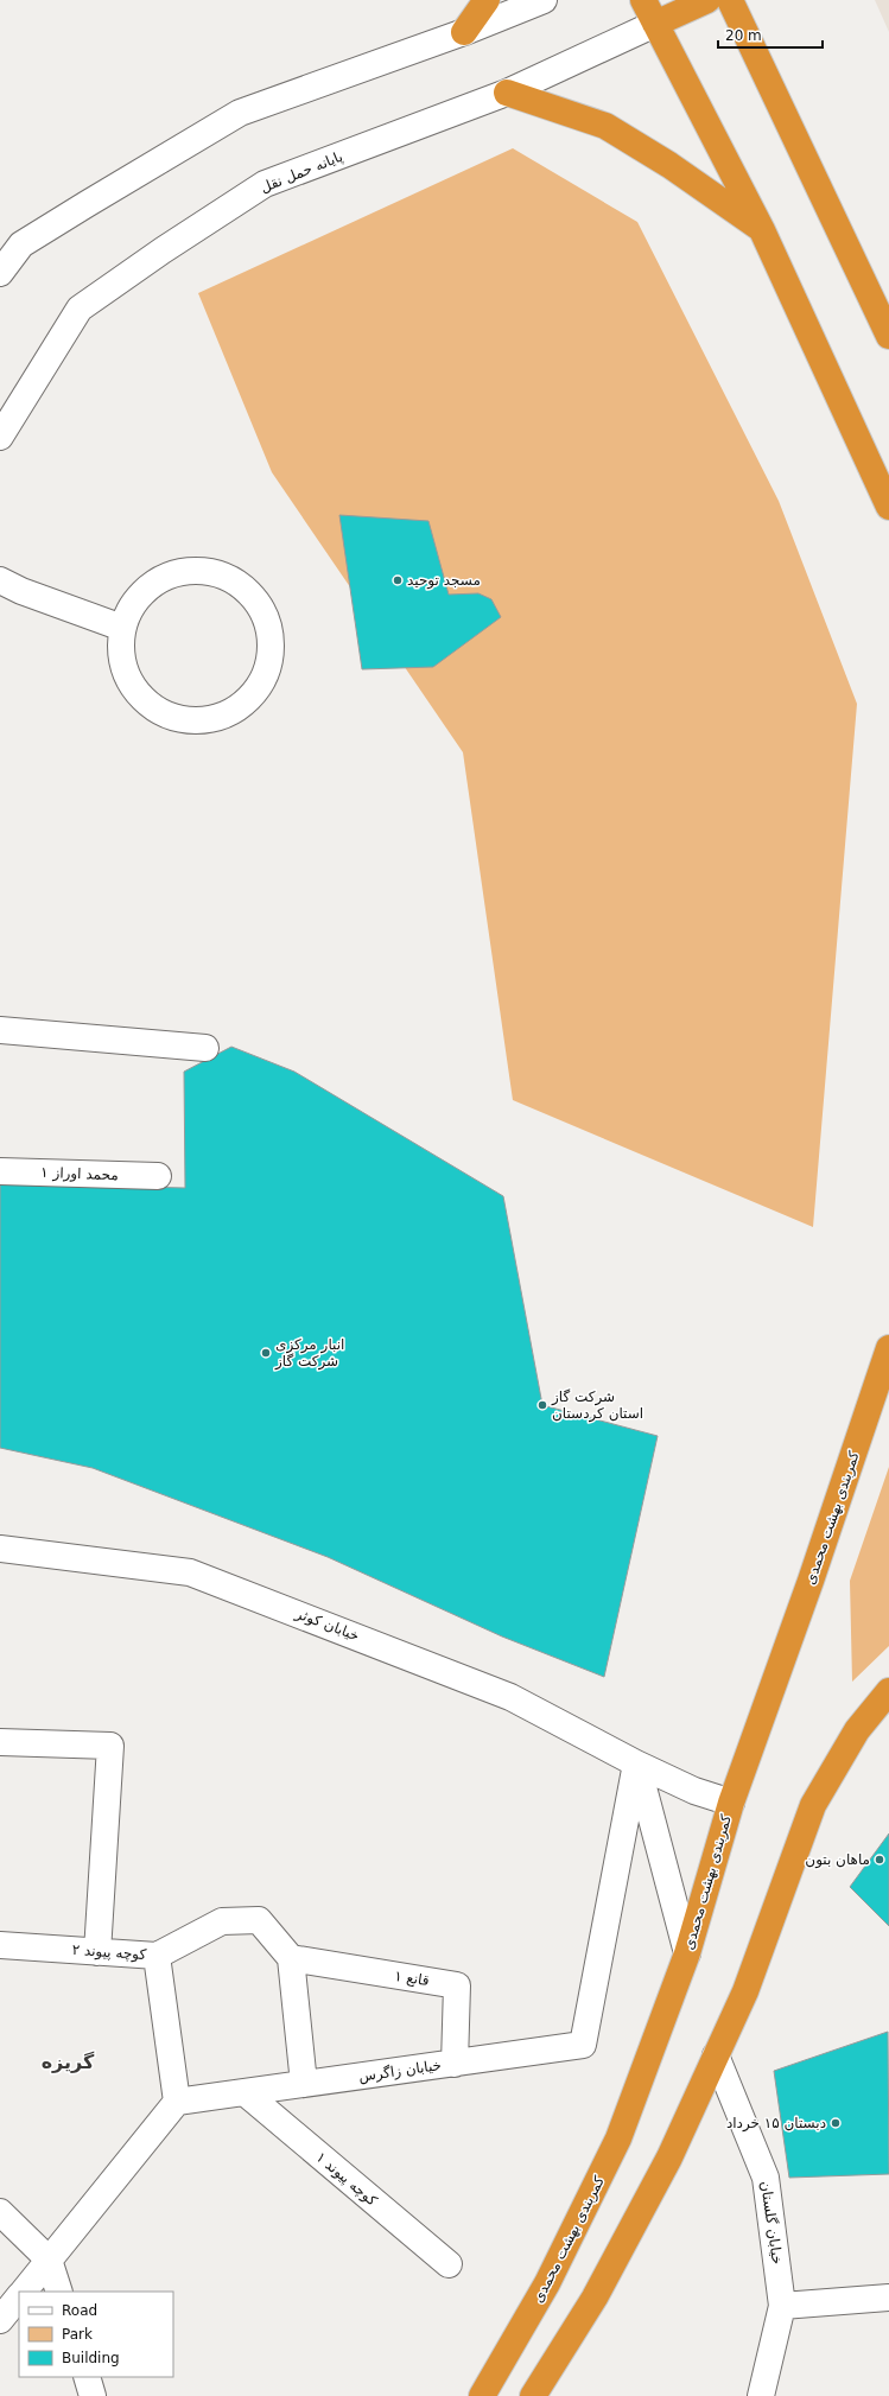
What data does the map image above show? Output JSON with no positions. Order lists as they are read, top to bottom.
{
  "streets": {
    "highway": ["کمربندی بهشت محمدی"],
    "street": [
      "پایانه حمل نقل",
      "محمد اوراز ۱",
      "خیابان کوثر",
      "کوچه پیوند ۲",
      "قانع ۱",
      "خیابان زاگرس",
      "کوچه پیوند ۱",
      "خیابان گلستان"
    ]
  },
  "crossings": [
    ["کمربندی بهشت محمدی", "خیابان کوثر"],
    ["خیابان کوثر", "خیابان زاگرس"],
    ["کوچه پیوند ۲", "خیابان زاگرس"],
    ["قانع ۱", "خیابان زاگرس"],
    ["خیابان زاگرس", "کوچه پیوند ۱"]
  ],
  "districts": ["گریزه"],
  "places": [
    "مسجد توحید",
    "انبار مرکزی شرکت گاز",
    "شرکت گاز استان کردستان",
    "ماهان بتون",
    "دبستان ۱۵ خرداد"
  ],
  "legend": ["Road", "Park", "Building"],
  "scale_bar": "20 m"
}
